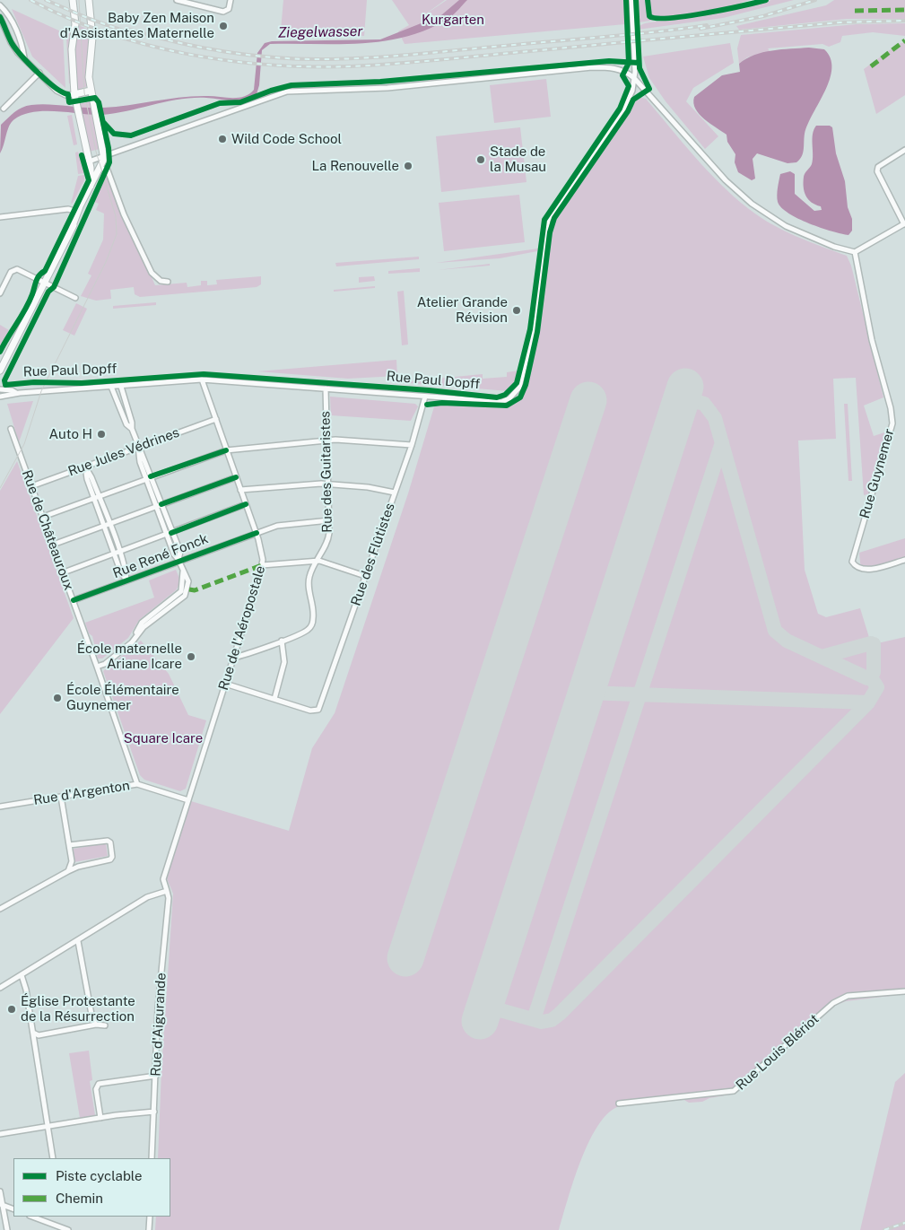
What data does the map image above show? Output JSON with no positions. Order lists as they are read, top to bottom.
{
  "streets": {
    "street": [
      "Rue Paul Dopff",
      "Rue Jules Védrines",
      "Rue des Guitaristes",
      "Rue Guynemer",
      "Rue de Châteauroux",
      "Rue des Flûtistes",
      "Rue René Fonck",
      "Rue de l'Aéropostale",
      "Rue d'Argenton",
      "Rue d'Aigurande",
      "Rue Louis Blériot"
    ]
  },
  "crossings": [
    ["Rue Paul Dopff", "Rue des Guitaristes"],
    ["Rue Paul Dopff", "Rue des Flûtistes"],
    ["Rue Paul Dopff", "Rue de l'Aéropostale"],
    ["Rue Jules Védrines", "Rue de Châteauroux"],
    ["Rue Jules Védrines", "Rue de l'Aéropostale"],
    ["Rue des Guitaristes", "Rue René Fonck"],
    ["Rue des Guitaristes", "Rue de l'Aéropostale"],
    ["Rue de Châteauroux", "Rue René Fonck"],
    ["Rue de Châteauroux", "Rue d'Argenton"],
    ["Rue René Fonck", "Rue de l'Aéropostale"],
    ["Rue de l'Aéropostale", "Rue d'Argenton"],
    ["Rue de l'Aéropostale", "Rue d'Aigurande"]
  ],
  "water": ["Ziegelwasser"],
  "parks": ["Kurgarten", "Square Icare"],
  "places": [
    "Baby Zen Maison d'Assistantes Maternelle",
    "Wild Code School",
    "Stade de la Musau",
    "La Renouvelle",
    "Atelier Grande Révision",
    "Auto H",
    "École maternelle Ariane Icare",
    "École Élémentaire Guynemer",
    "Église Protestante de la Résurrection"
  ],
  "legend": ["Piste cyclable", "Chemin"]
}
